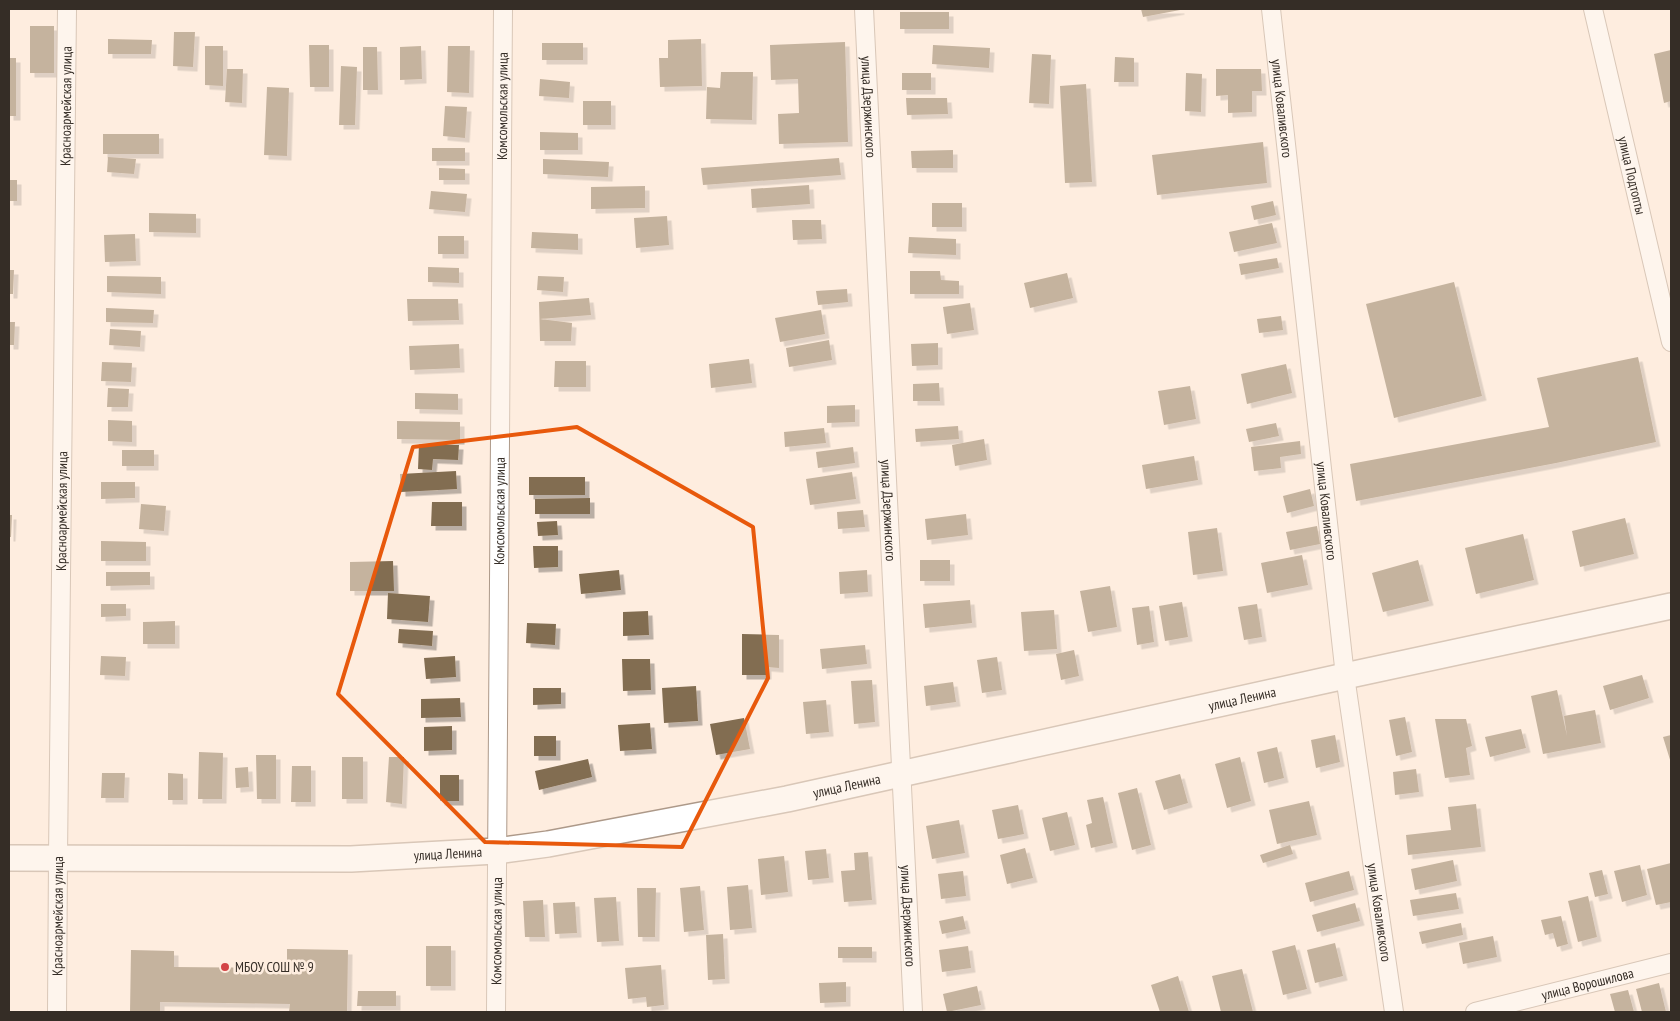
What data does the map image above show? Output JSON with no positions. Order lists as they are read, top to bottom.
{
  "streets": {
    "street": [
      "Красноармейская улица",
      "Комсомольская улица",
      "улица Дзержинского",
      "улица Коваливского",
      "улица Подтопты",
      "улица Ленина",
      "улица Ворошилова"
    ]
  },
  "crossings": [
    ["Красноармейская улица", "улица Ленина"],
    ["Комсомольская улица", "улица Ленина"],
    ["улица Дзержинского", "улица Ленина"],
    ["улица Коваливского", "улица Ленина"]
  ],
  "places": ["МБОУ СОШ № 9"]
}
